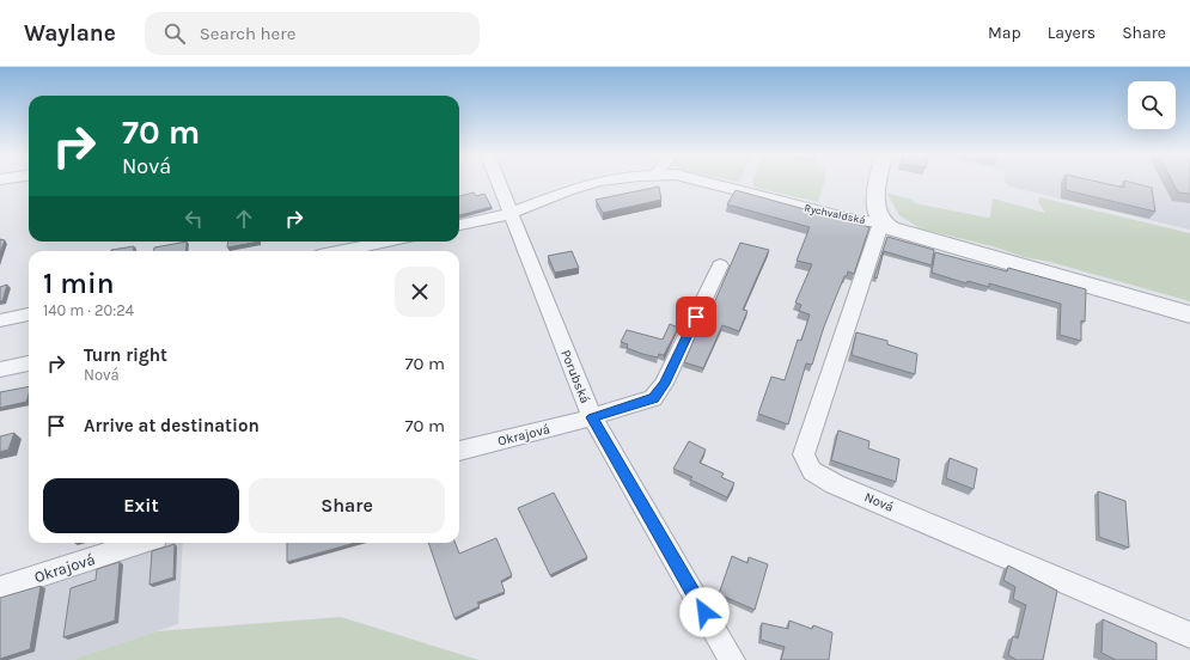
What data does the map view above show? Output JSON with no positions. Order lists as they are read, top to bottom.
{
  "streets": {
    "street": [
      "Rychvaldská",
      "Porubská",
      "Okrajová",
      "Nová"
    ]
  },
  "crossings": [
    ["Rychvaldská", "Porubská"],
    ["Rychvaldská", "Nová"],
    ["Porubská", "Okrajová"]
  ],
  "page": {
    "header": "Waylane",
    "search": "Search here",
    "nav": ["Map", "Layers", "Share"],
    "turn": ["70 m", "Nová"],
    "heading": ["1 min", "140 m · 20:24"],
    "list": [
      {
        "name": "Turn right",
        "note": "Nová",
        "value": "70 m"
      },
      {
        "name": "Arrive at destination",
        "value": "70 m"
      }
    ],
    "buttons": ["Exit", "Share"]
  }
}
